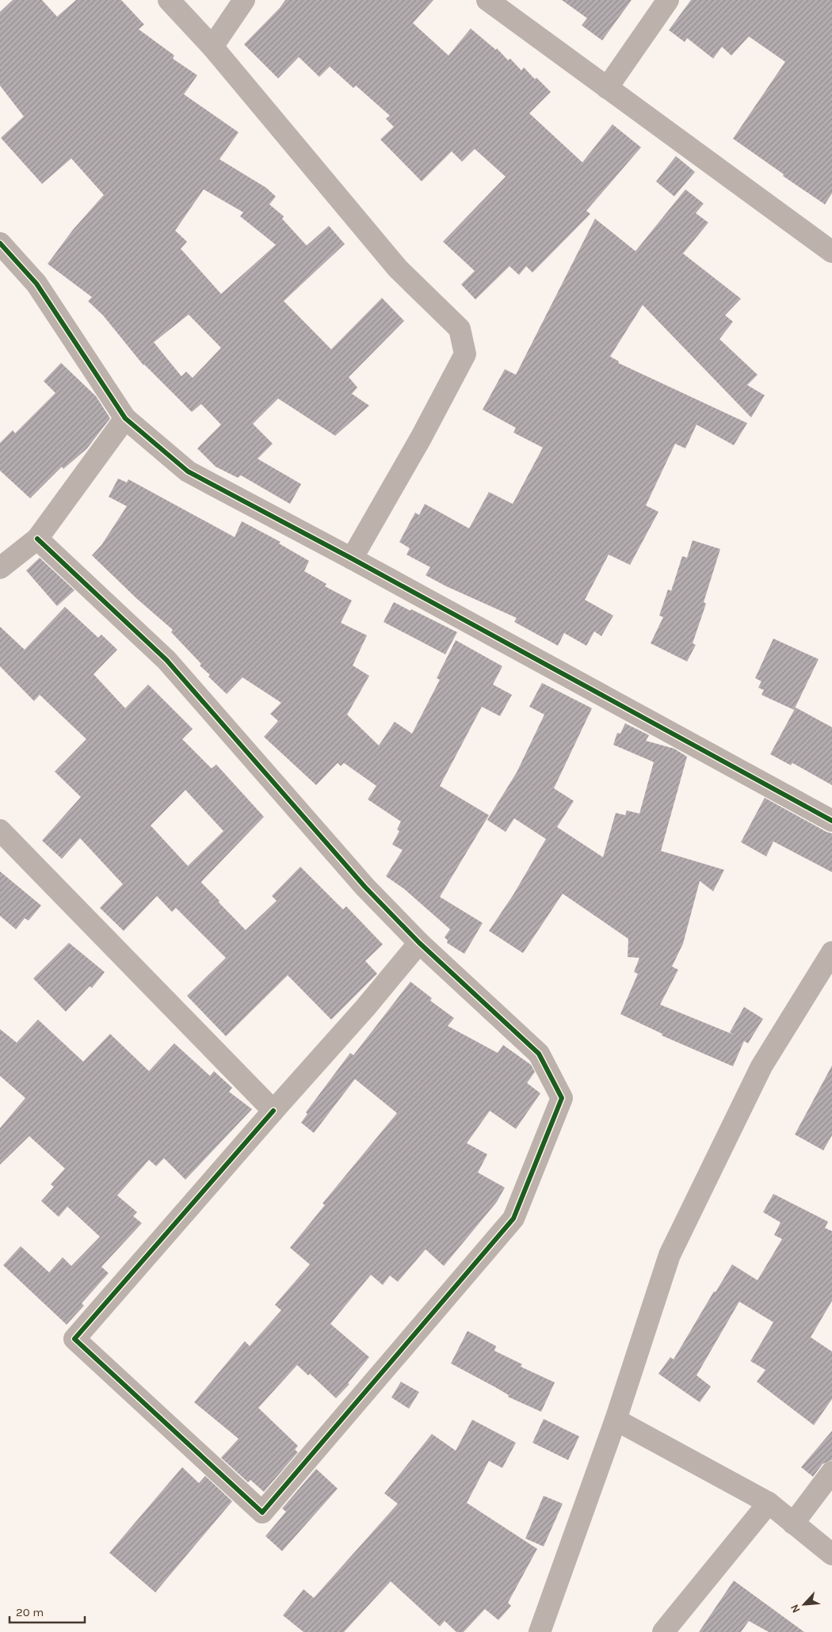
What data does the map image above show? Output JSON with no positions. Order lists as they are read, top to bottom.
{
  "scale_bar": "20 m",
  "north": "bottom left"
}
